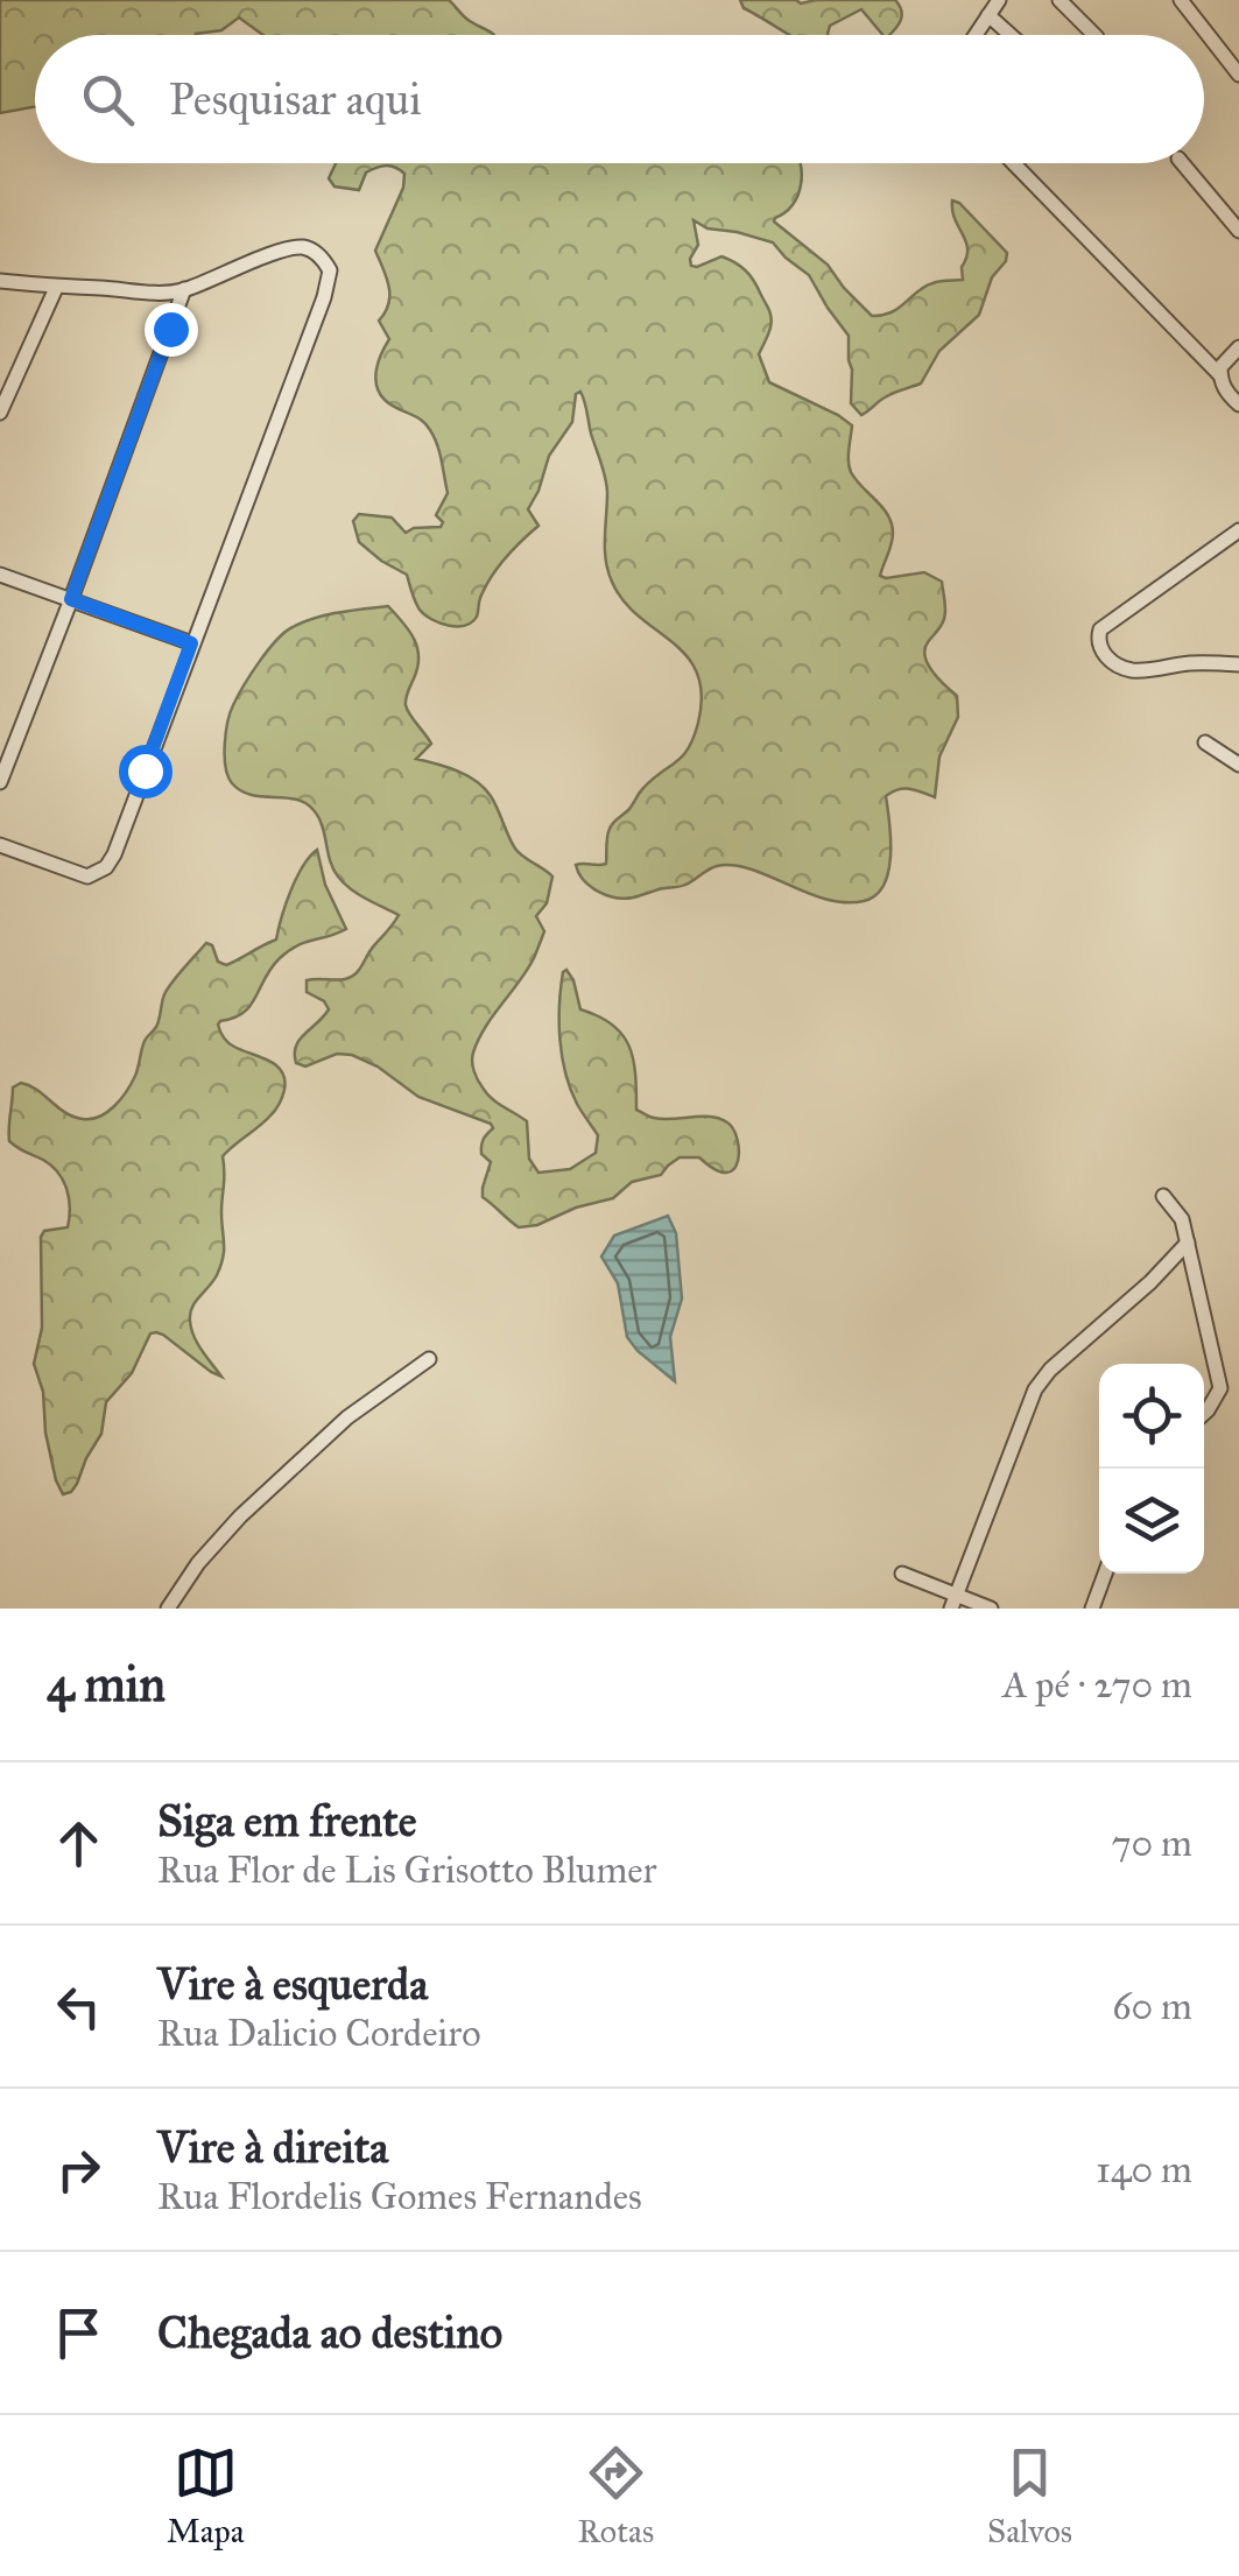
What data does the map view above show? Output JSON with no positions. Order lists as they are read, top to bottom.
{
  "page": {
    "search": "Pesquisar aqui",
    "heading": ["4 min", "A pé · 270 m"],
    "list": [
      ["Siga em frente", "Rua Flor de Lis Grisotto Blumer", "70 m"],
      ["Vire à esquerda", "Rua Dalicio Cordeiro", "60 m"],
      ["Vire à direita", "Rua Flordelis Gomes Fernandes", "140 m"],
      "Chegada ao destino"
    ],
    "nav": ["Mapa", "Rotas", "Salvos"]
  }
}
